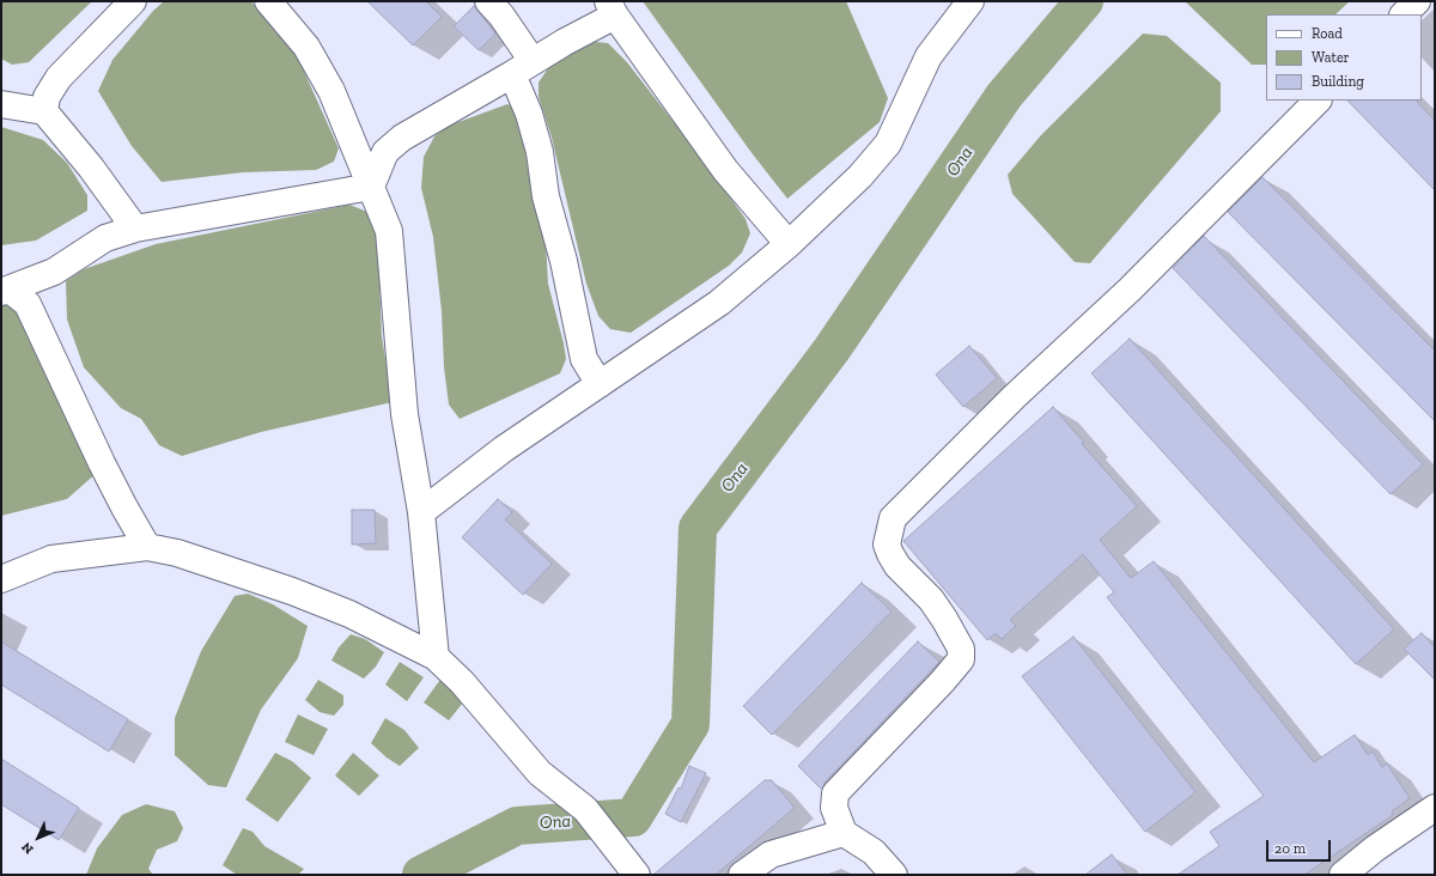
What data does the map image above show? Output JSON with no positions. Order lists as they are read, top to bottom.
{
  "water": ["Ona"],
  "legend": ["Road", "Water", "Building"],
  "scale_bar": "20 m",
  "north": "bottom left"
}
